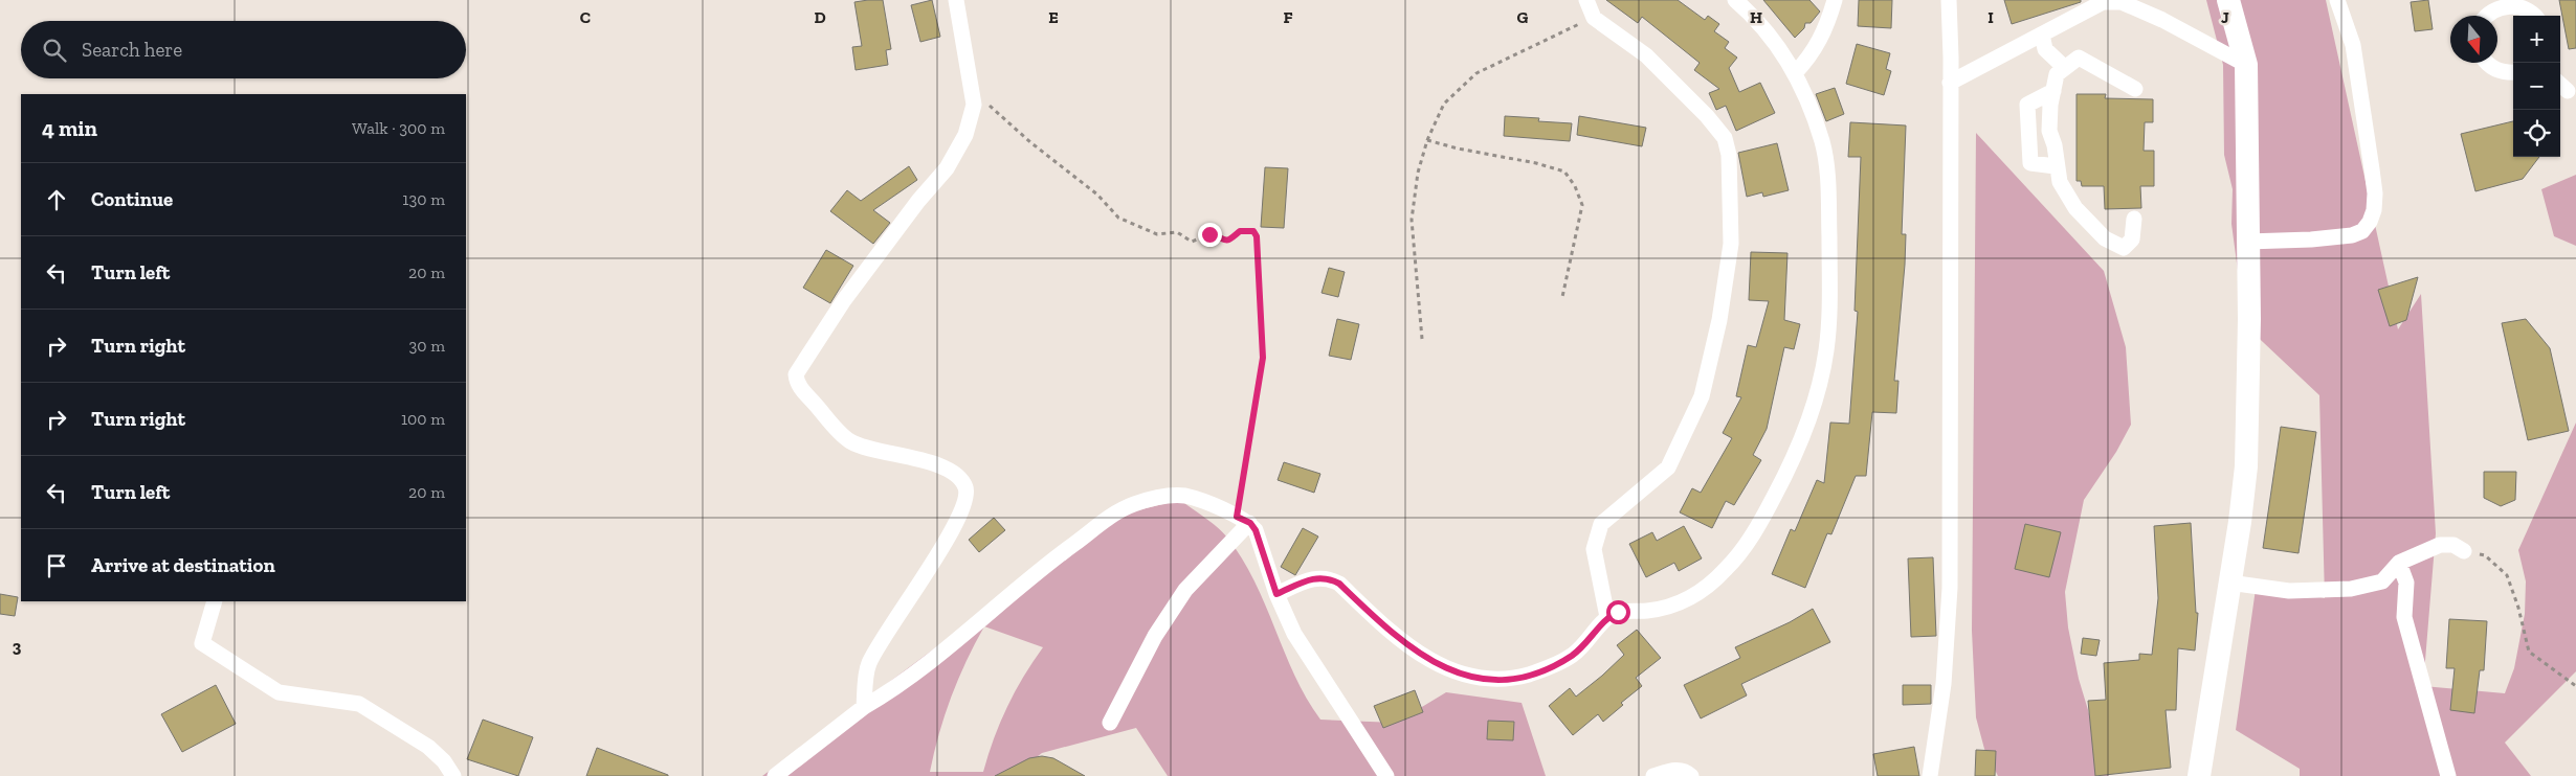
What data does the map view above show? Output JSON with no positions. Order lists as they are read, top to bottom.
{
  "north": "bottom",
  "page": {
    "map_buttons": ["+", "−"],
    "search": "Search here",
    "heading": ["4 min", "Walk · 300 m"],
    "list": [
      ["Continue", "130 m"],
      ["Turn left", "20 m"],
      ["Turn right", "30 m"],
      ["Turn right", "100 m"],
      ["Turn left", "20 m"],
      "Arrive at destination"
    ]
  },
  "grid": {
    "columns": [
      "C",
      "D",
      "E",
      "F",
      "G",
      "H",
      "I",
      "J"
    ],
    "rows": ["3"]
  }
}
